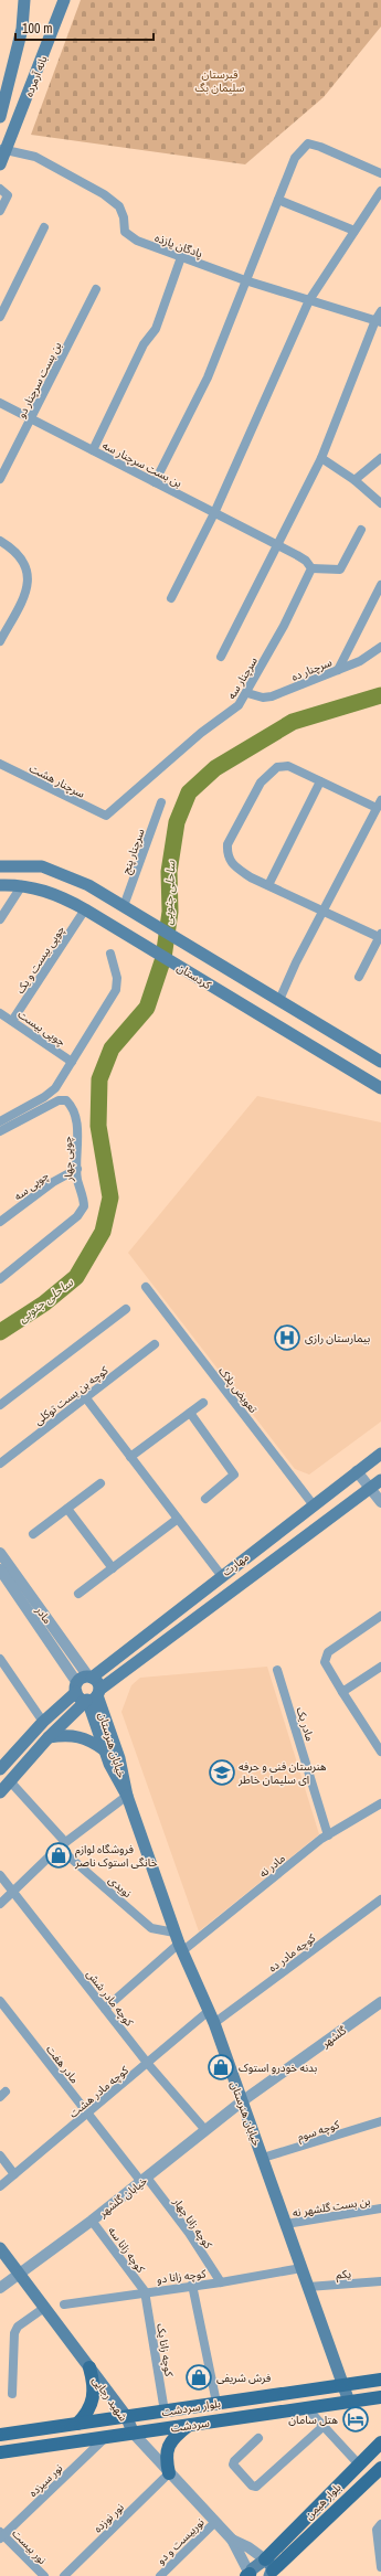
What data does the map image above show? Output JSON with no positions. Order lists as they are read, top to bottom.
{
  "streets": {
    "main road": [
      "بانه آرمرده",
      "کردستان",
      "مهارت",
      "خیابان هنرستان",
      "شهید رجایی",
      "بلوار سردشت",
      "سردشت",
      "بلوار هیمن"
    ],
    "street": [
      "پادگان یازذه",
      "بن بست سرچنار دو",
      "بن بست سرچنار سه",
      "سرچنار ده",
      "سرچنار سه",
      "سرچنار هشت",
      "سرچنار پنج",
      "چوپی بیست و یک",
      "چوپی بیست",
      "چوپی چهار",
      "چوپی سه",
      "تعویض پلاک",
      "کوچه بن بست توکلی",
      "مادر",
      "مادر یک",
      "مادر نه",
      "نویدی",
      "کوچه مادر ده",
      "کوچه مادر شش",
      "گلشهر",
      "مادر هفت",
      "کوچه مادر هشت",
      "کوچه سوم",
      "خیابان گلشهر",
      "بن بست گلشهر نه",
      "کوچه زانا چهار",
      "کوچه زانا سه",
      "یکم",
      "کوچه زانا دو",
      "کوچه زانا یک",
      "نور سیزده",
      "نور نوزده",
      "نوربیست و دو",
      "نور بیست"
    ]
  },
  "crossings": [
    ["بانه آرمرده", "پادگان یازذه"],
    ["بن بست سرچنار دو", "بن بست سرچنار سه"],
    ["سرچنار ده", "سرچنار سه"],
    ["سرچنار سه", "سرچنار هشت"],
    ["سرچنار پنج", "کردستان"],
    ["چوپی بیست و یک", "کردستان"],
    ["چوپی بیست و یک", "چوپی بیست"],
    ["چوپی چهار", "چوپی سه"],
    ["تعویض پلاک", "مهارت"],
    ["مهارت", "مادر"],
    ["مهارت", "خیابان هنرستان"],
    ["مهارت", "نویدی"],
    ["مادر", "خیابان هنرستان"],
    ["مادر یک", "مادر نه"],
    ["خیابان هنرستان", "مادر نه"],
    ["خیابان هنرستان", "نویدی"],
    ["خیابان هنرستان", "کوچه مادر ده"],
    ["خیابان هنرستان", "گلشهر"],
    ["خیابان هنرستان", "کوچه مادر هشت"],
    ["خیابان هنرستان", "کوچه سوم"],
    ["خیابان هنرستان", "خیابان گلشهر"],
    ["خیابان هنرستان", "بن بست گلشهر نه"],
    ["خیابان هنرستان", "یکم"],
    ["خیابان هنرستان", "کوچه زانا دو"],
    ["خیابان هنرستان", "بلوار سردشت"],
    ["خیابان هنرستان", "سردشت"],
    ["مادر نه", "نویدی"],
    ["مادر نه", "کوچه مادر شش"],
    ["کوچه مادر شش", "کوچه مادر هشت"],
    ["کوچه مادر شش", "خیابان گلشهر"],
    ["گلشهر", "خیابان گلشهر"],
    ["مادر هفت", "کوچه مادر هشت"],
    ["مادر هفت", "خیابان گلشهر"],
    ["مادر هفت", "کوچه زانا چهار"],
    ["خیابان گلشهر", "کوچه زانا چهار"],
    ["خیابان گلشهر", "کوچه زانا سه"],
    ["خیابان گلشهر", "شهید رجایی"],
    ["کوچه زانا چهار", "کوچه زانا دو"],
    ["کوچه زانا سه", "کوچه زانا دو"],
    ["کوچه زانا سه", "کوچه زانا یک"],
    ["کوچه زانا دو", "کوچه زانا یک"],
    ["کوچه زانا یک", "بلوار سردشت"],
    ["شهید رجایی", "بلوار سردشت"],
    ["شهید رجایی", "سردشت"],
    ["شهید رجایی", "بلوار هیمن"],
    ["شهید رجایی", "نور نوزده"],
    ["شهید رجایی", "نوربیست و دو"],
    ["سردشت", "نور سیزده"],
    ["نور سیزده", "نور بیست"]
  ],
  "water": ["ساحلی جنوبی"],
  "parks": ["قبرستان سلیمان بگ"],
  "places": {
    "hospital": ["بیمارستان رازی"],
    "school or university": ["هنرستان فنی و حرفه ای سلیمان خاطر"],
    "shop": ["فروشگاه لوازم خانگى استوک ناصر", "بدنه خودرو استوک", "فرش شریفی"],
    "hotel": ["هتل سامان"]
  },
  "scale_bar": "100 m"
}
